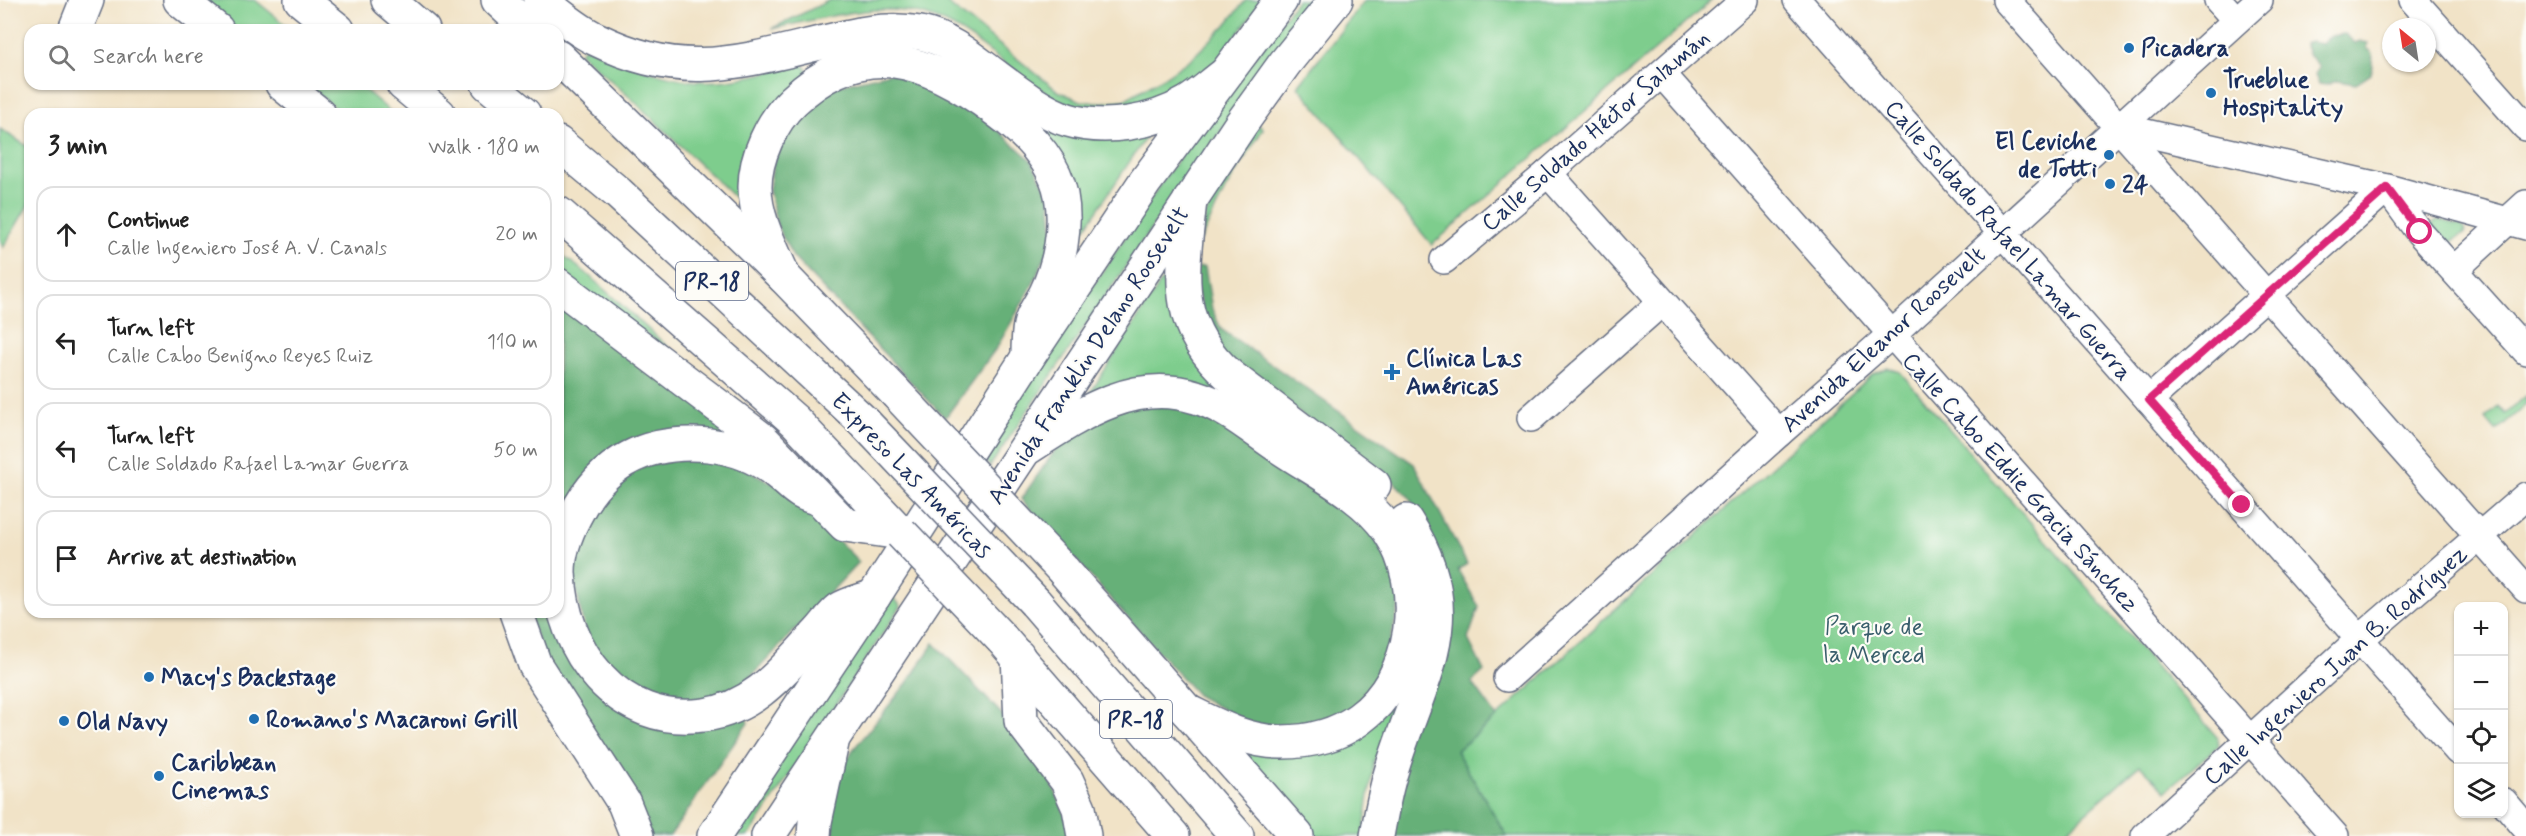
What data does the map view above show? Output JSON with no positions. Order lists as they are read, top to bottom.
{
  "streets": {
    "main road": ["PR-18", "Avenida Franklin Delano Roosevelt", "Expreso Las Américas"],
    "street": [
      "Calle Soldado Héctor Salamán",
      "Calle Soldado Rafael Lamar Guerra",
      "Avenida Eleanor Roosevelt",
      "Calle Cabo Eddie Gracia Sánchez",
      "Calle Ingeniero Juan B. Rodríguez"
    ]
  },
  "crossings": [
    ["Calle Soldado Héctor Salamán", "Calle Cabo Eddie Gracia Sánchez"],
    ["Calle Soldado Rafael Lamar Guerra", "Avenida Eleanor Roosevelt"],
    ["Calle Soldado Rafael Lamar Guerra", "Calle Ingeniero Juan B. Rodríguez"],
    ["Avenida Eleanor Roosevelt", "Calle Cabo Eddie Gracia Sánchez"],
    ["Calle Cabo Eddie Gracia Sánchez", "Calle Ingeniero Juan B. Rodríguez"]
  ],
  "parks": ["Parque de la Merced"],
  "places": {
    "other": [
      "Picadera",
      "Trueblue Hospitality",
      "El Ceviche de Totti",
      "24",
      "Macy's Backstage",
      "Romano's Macaroni Grill",
      "Old Navy",
      "Caribbean Cinemas"
    ],
    "health": ["Clínica Las Américas"]
  },
  "north": "top left",
  "page": {
    "search": "Search here",
    "heading": ["3 min", "Walk · 180 m"],
    "list": [
      ["Continue", "Calle Ingeniero José A. V. Canals", "20 m"],
      ["Turn left", "Calle Cabo Benigno Reyes Ruiz", "110 m"],
      ["Turn left", "Calle Soldado Rafael Lamar Guerra", "50 m"],
      "Arrive at destination"
    ],
    "map_buttons": ["+", "−"]
  }
}
